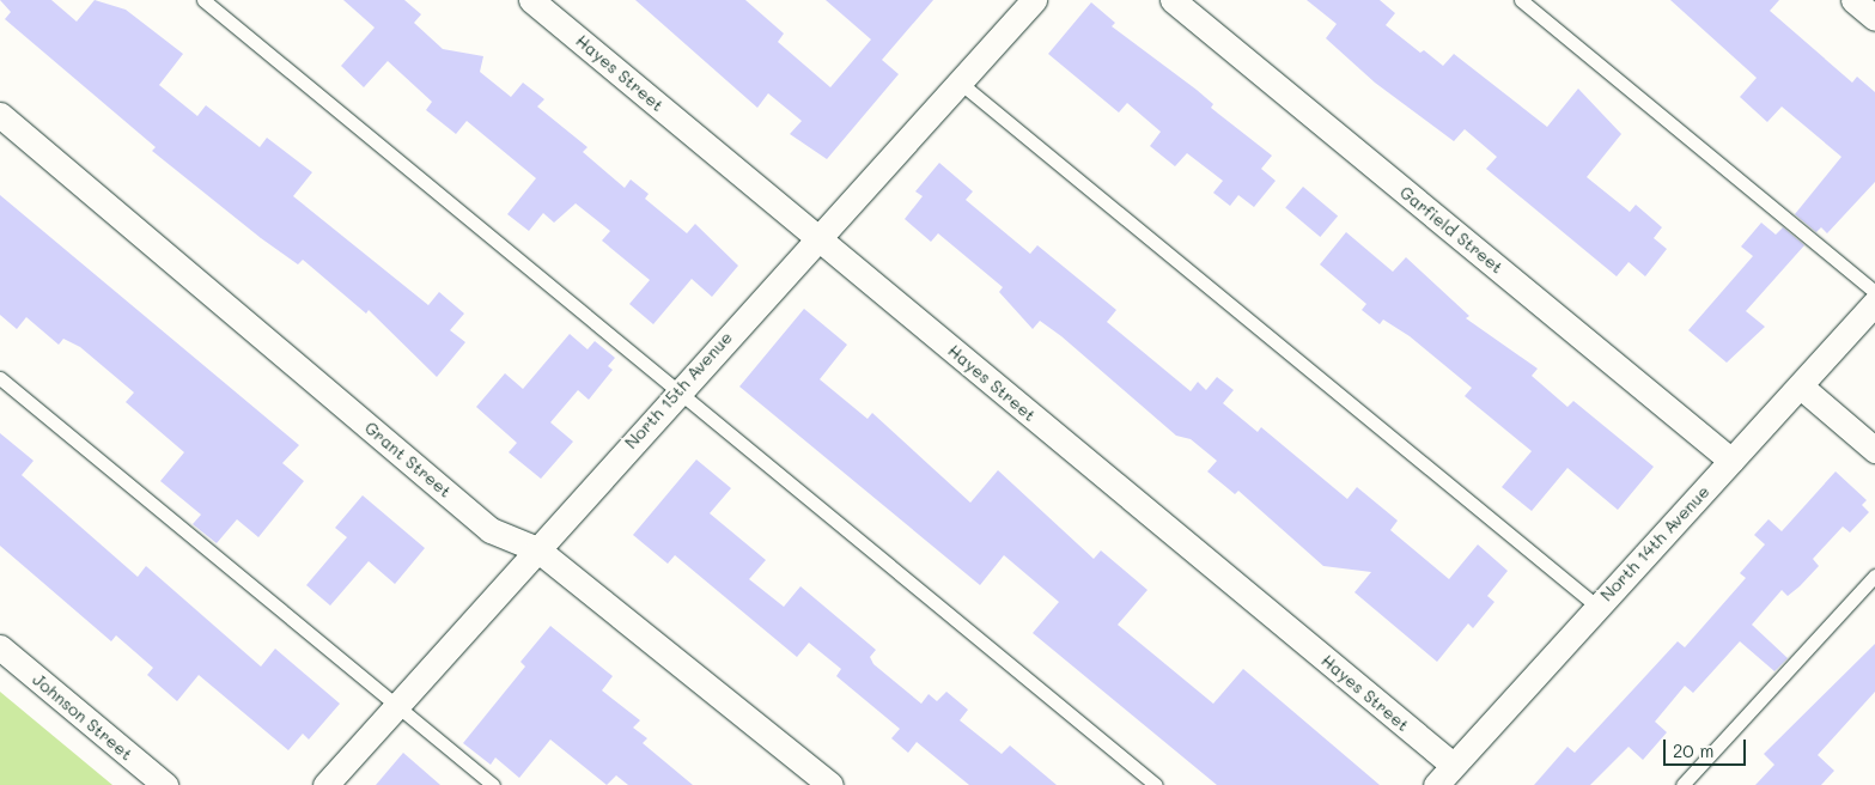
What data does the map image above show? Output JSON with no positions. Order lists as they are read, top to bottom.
{
  "streets": {
    "street": [
      "Hayes Street",
      "Garfield Street",
      "North 15th Avenue",
      "Grant Street",
      "North 14th Avenue",
      "Johnson Street"
    ]
  },
  "crossings": [
    ["Hayes Street", "North 15th Avenue"],
    ["Hayes Street", "North 14th Avenue"],
    ["Garfield Street", "North 14th Avenue"],
    ["North 15th Avenue", "Grant Street"]
  ],
  "scale_bar": "20 m"
}
